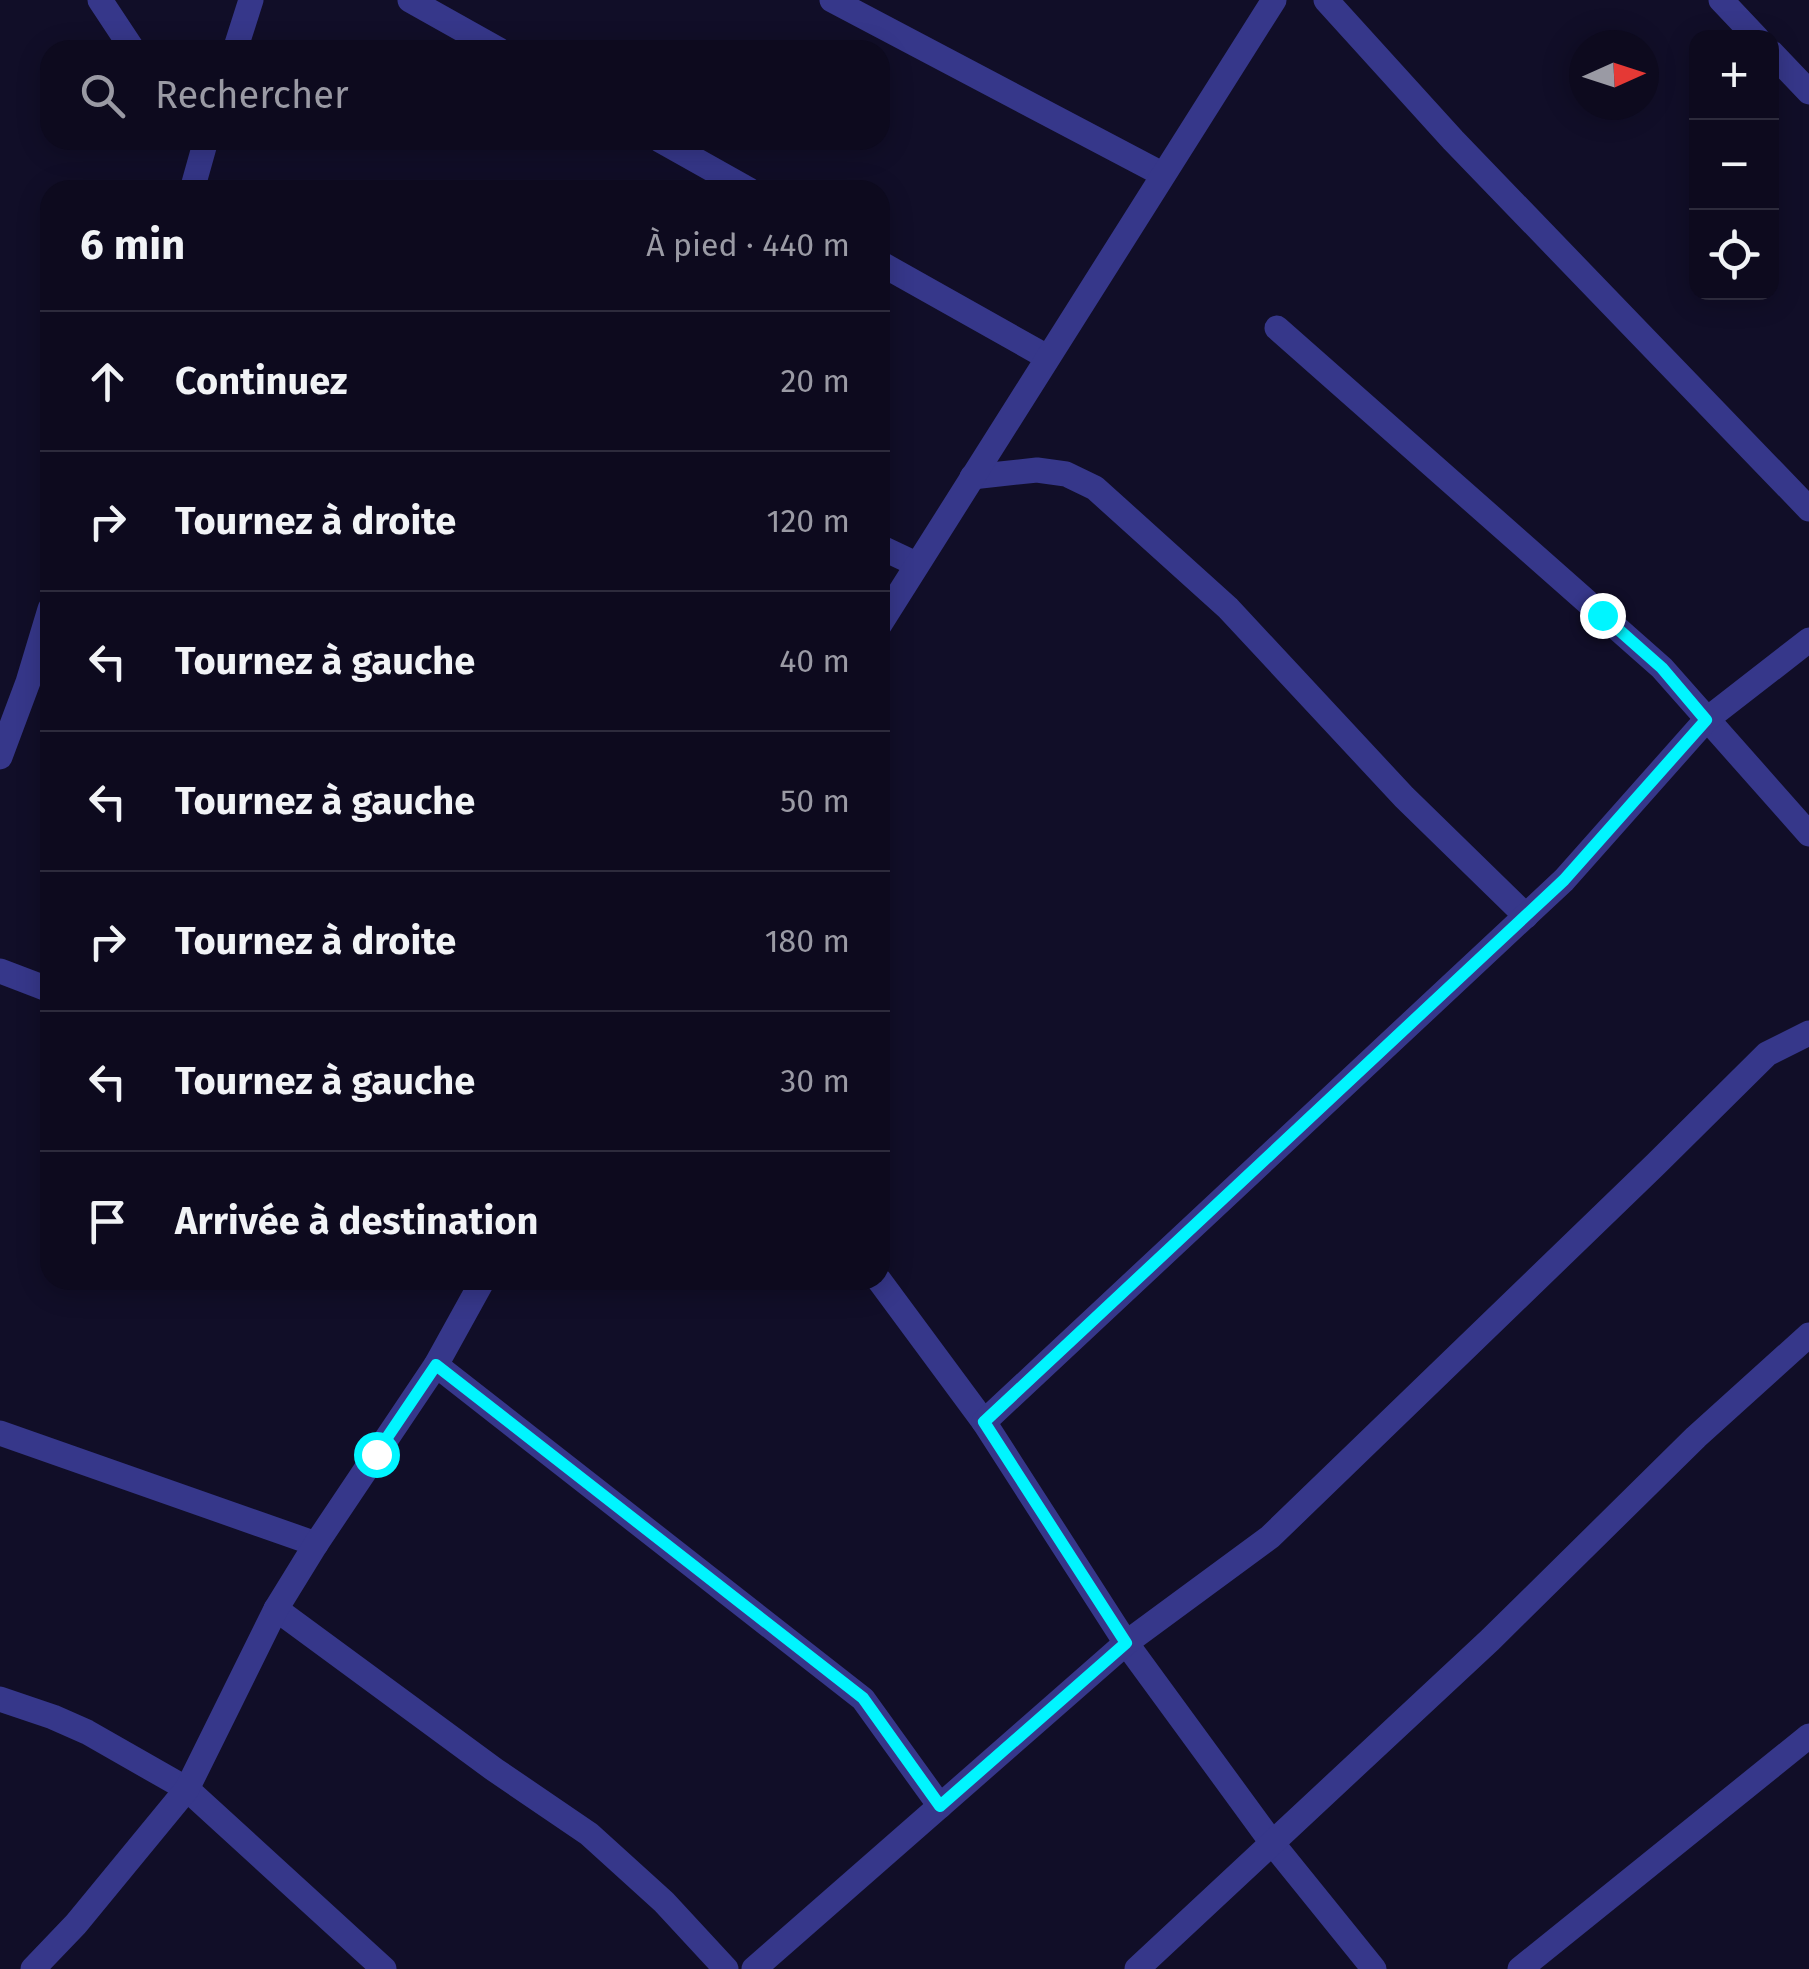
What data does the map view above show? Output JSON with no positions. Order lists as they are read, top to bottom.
{
  "north": "right",
  "page": {
    "map_buttons": ["+", "−"],
    "search": "Rechercher",
    "heading": ["6 min", "À pied · 440 m"],
    "list": [
      ["Continuez", "20 m"],
      ["Tournez à droite", "120 m"],
      ["Tournez à gauche", "40 m"],
      ["Tournez à gauche", "50 m"],
      ["Tournez à droite", "180 m"],
      ["Tournez à gauche", "30 m"],
      "Arrivée à destination"
    ]
  }
}
